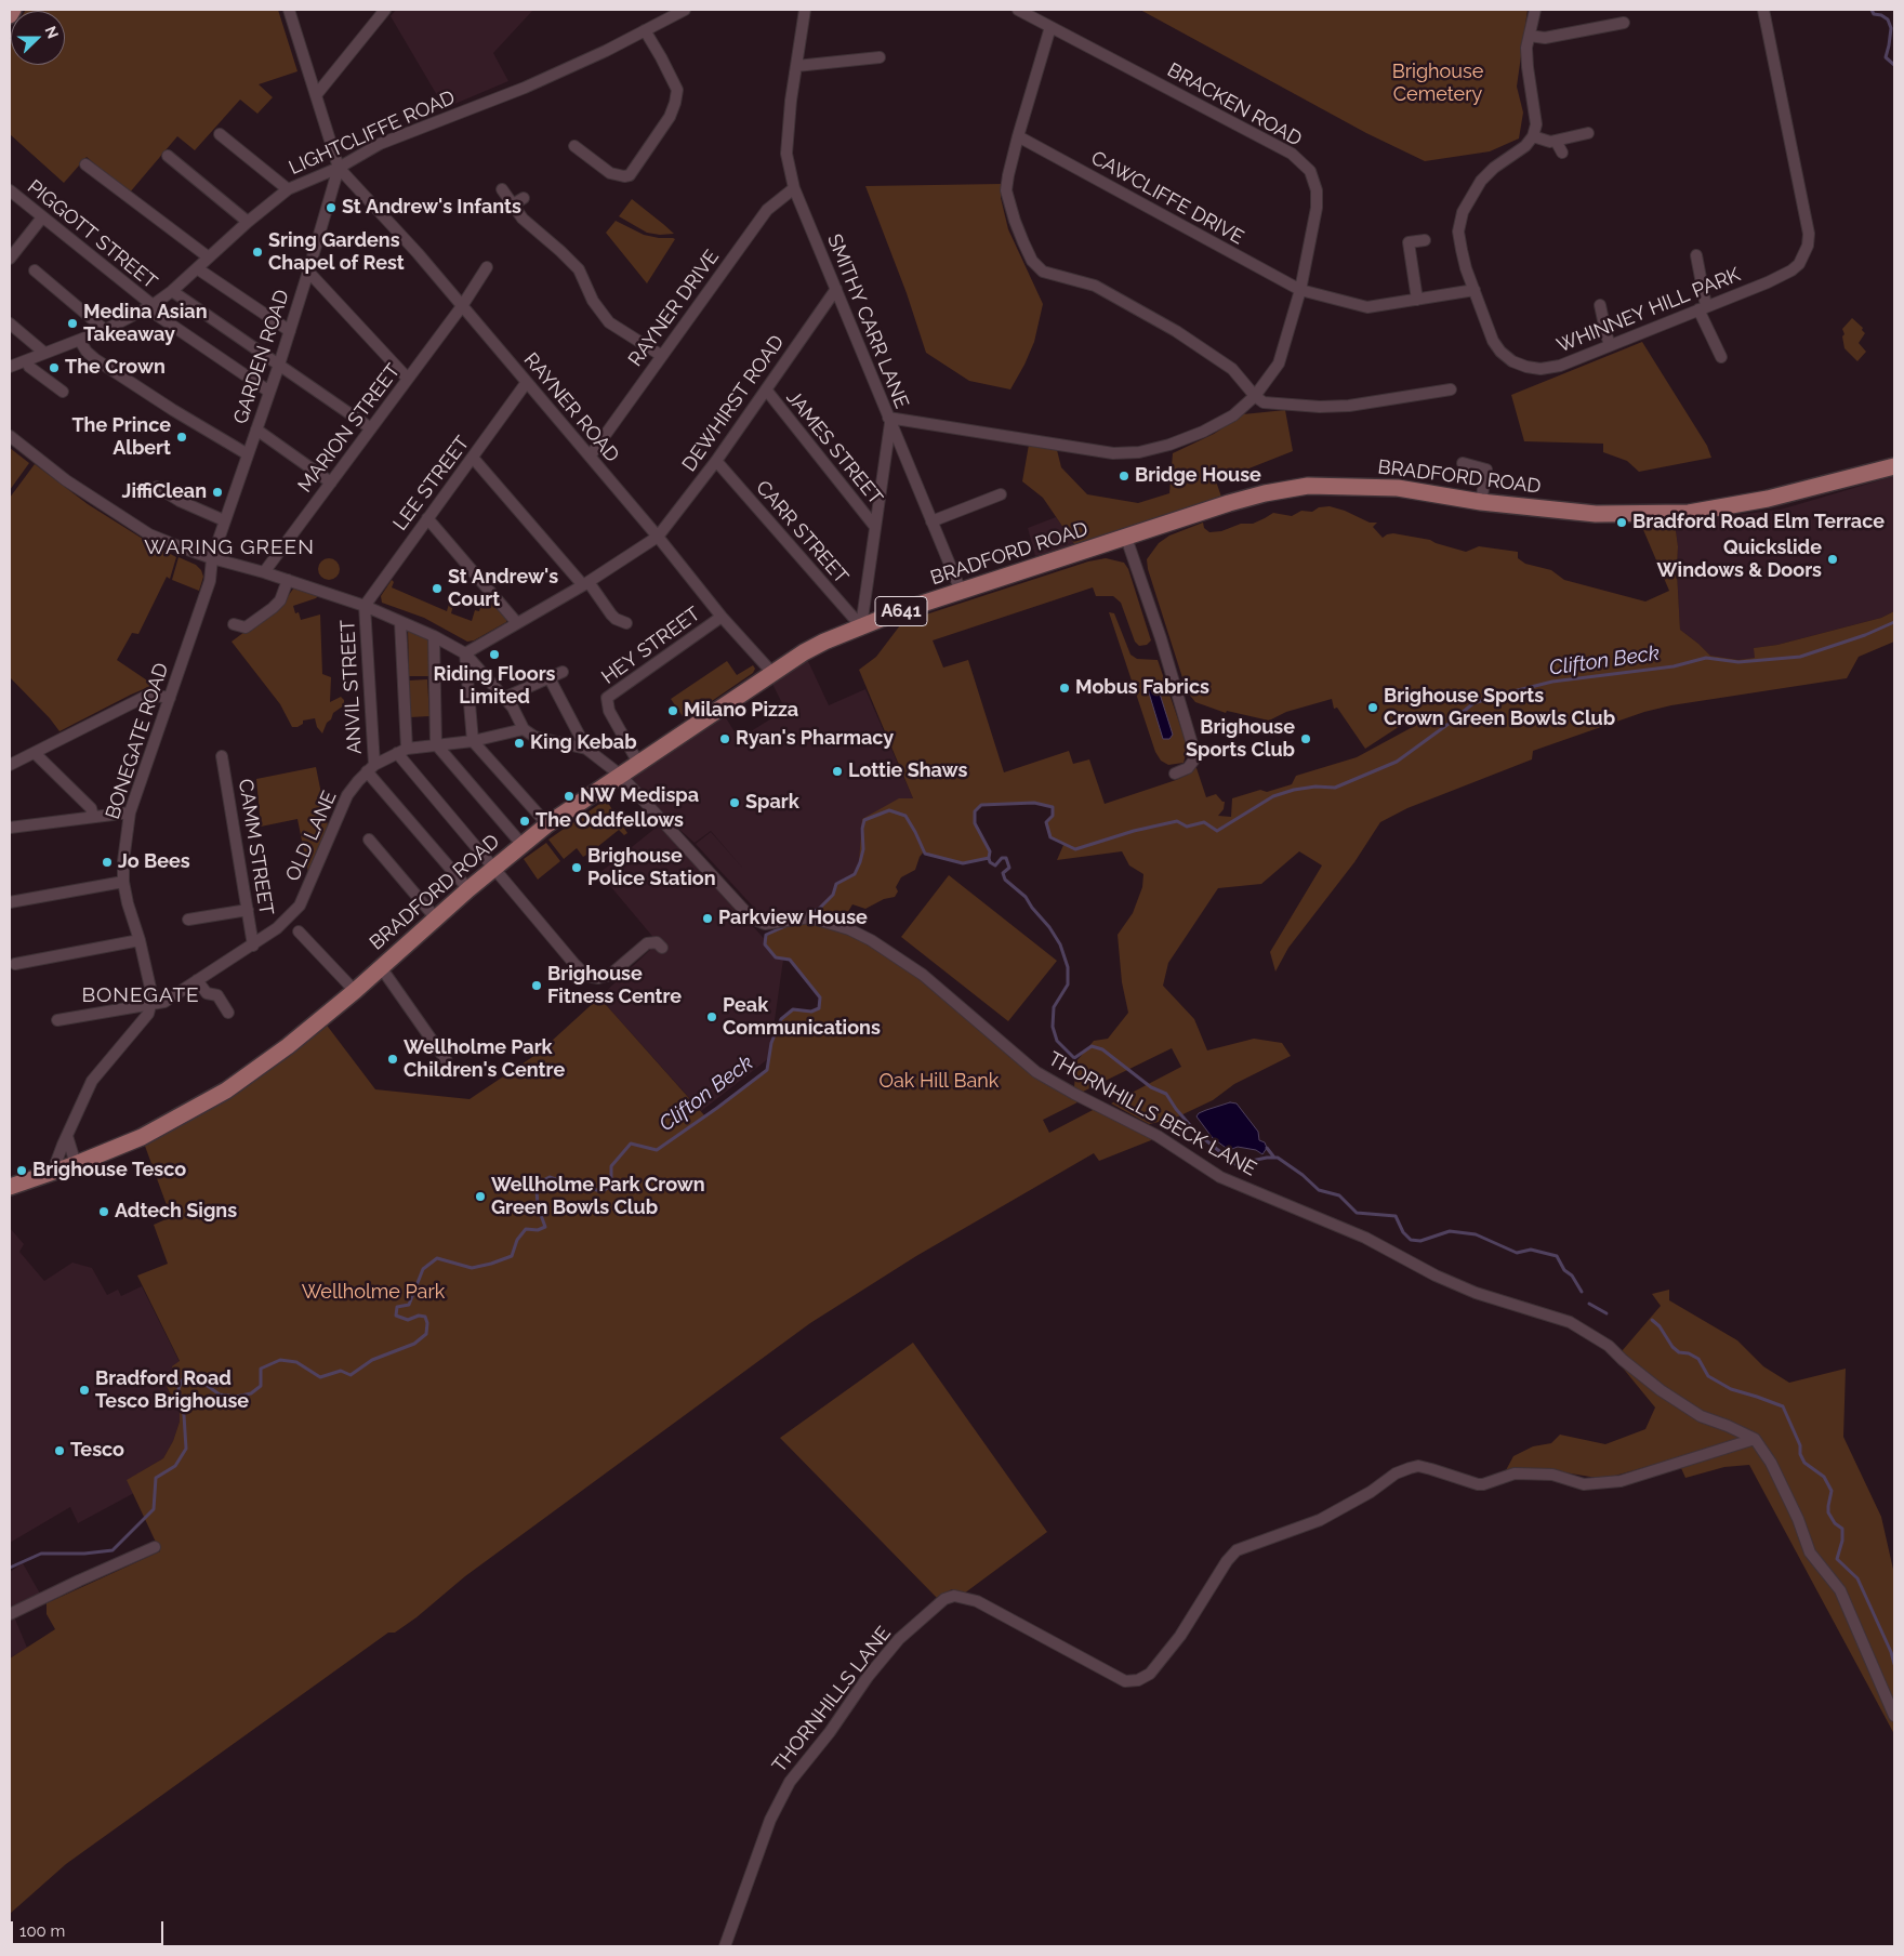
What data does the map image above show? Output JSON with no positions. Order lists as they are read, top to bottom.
{
  "streets": {
    "main road": ["BRADFORD ROAD", "A641"],
    "street": [
      "BRACKEN ROAD",
      "LIGHTCLIFFE ROAD",
      "CAWCLIFFE DRIVE",
      "PIGGOTT STREET",
      "RAYNER DRIVE",
      "WHINNEY HILL PARK",
      "SMITHY CARR LANE",
      "GARDEN ROAD",
      "DEWHIRST ROAD",
      "RAYNER ROAD",
      "MARION STREET",
      "JAMES STREET",
      "LEE STREET",
      "CARR STREET",
      "HEY STREET",
      "ANVIL STREET",
      "BONEGATE ROAD",
      "OLD LANE",
      "CAMM STREET",
      "THORNHILLS BECK LANE",
      "THORNHILLS LANE"
    ]
  },
  "crossings": [
    ["BRACKEN ROAD", "CAWCLIFFE DRIVE"],
    ["BRACKEN ROAD", "SMITHY CARR LANE"],
    ["LIGHTCLIFFE ROAD", "PIGGOTT STREET"],
    ["LIGHTCLIFFE ROAD", "GARDEN ROAD"],
    ["LIGHTCLIFFE ROAD", "RAYNER ROAD"],
    ["CAWCLIFFE DRIVE", "WHINNEY HILL PARK"],
    ["PIGGOTT STREET", "GARDEN ROAD"],
    ["RAYNER DRIVE", "SMITHY CARR LANE"],
    ["RAYNER DRIVE", "RAYNER ROAD"],
    ["SMITHY CARR LANE", "DEWHIRST ROAD"],
    ["SMITHY CARR LANE", "JAMES STREET"],
    ["SMITHY CARR LANE", "BRADFORD ROAD"],
    ["SMITHY CARR LANE", "CARR STREET"],
    ["GARDEN ROAD", "RAYNER ROAD"],
    ["GARDEN ROAD", "BONEGATE ROAD"],
    ["DEWHIRST ROAD", "RAYNER ROAD"],
    ["DEWHIRST ROAD", "JAMES STREET"],
    ["DEWHIRST ROAD", "CARR STREET"],
    ["RAYNER ROAD", "MARION STREET"],
    ["RAYNER ROAD", "BRADFORD ROAD"],
    ["RAYNER ROAD", "LEE STREET"],
    ["RAYNER ROAD", "HEY STREET"],
    ["BRADFORD ROAD", "CARR STREET"],
    ["BRADFORD ROAD", "HEY STREET"],
    ["BRADFORD ROAD", "THORNHILLS BECK LANE"],
    ["LEE STREET", "ANVIL STREET"],
    ["ANVIL STREET", "OLD LANE"],
    ["BONEGATE ROAD", "OLD LANE"],
    ["OLD LANE", "CAMM STREET"],
    ["THORNHILLS BECK LANE", "THORNHILLS LANE"]
  ],
  "districts": ["WARING GREEN", "BONEGATE"],
  "water": ["Clifton Beck"],
  "parks": ["Brighouse Cemetery", "Oak Hill Bank", "Wellholme Park"],
  "places": [
    "St Andrew's Infants",
    "Sring Gardens Chapel of Rest",
    "Medina Asian Takeaway",
    "The Crown",
    "The Prince Albert",
    "Bridge House",
    "JiffiClean",
    "Bradford Road Elm Terrace",
    "Quickslide Windows & Doors",
    "St Andrew's Court",
    "Riding Floors Limited",
    "Mobus Fabrics",
    "Brighouse Sports Crown Green Bowls Club",
    "Milano Pizza",
    "Ryan's Pharmacy",
    "Brighouse Sports Club",
    "King Kebab",
    "Lottie Shaws",
    "NW Medispa",
    "Spark",
    "The Oddfellows",
    "Jo Bees",
    "Brighouse Police Station",
    "Parkview House",
    "Brighouse Fitness Centre",
    "Peak Communications",
    "Wellholme Park Children's Centre",
    "Brighouse Tesco",
    "Wellholme Park Crown Green Bowls Club",
    "Adtech Signs",
    "Bradford Road Tesco Brighouse",
    "Tesco"
  ],
  "scale_bar": "100 m",
  "north": "right"
}
